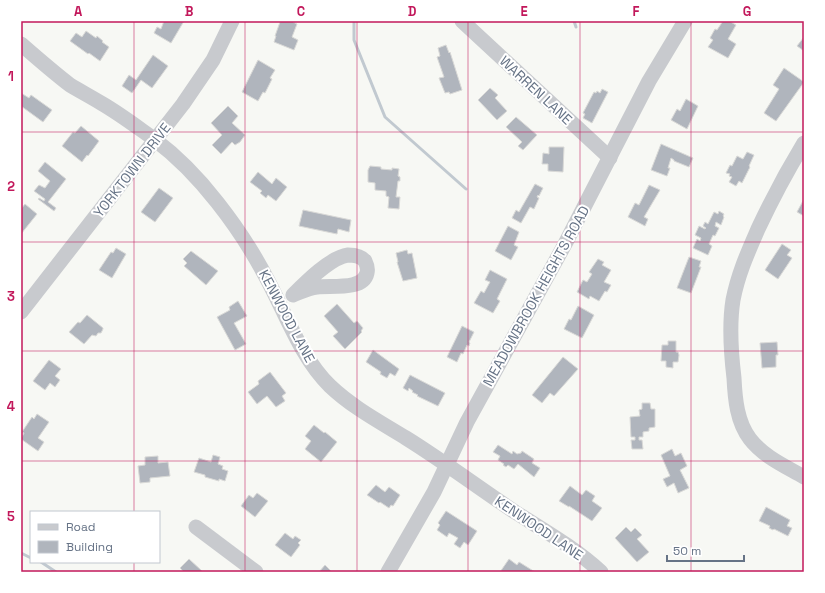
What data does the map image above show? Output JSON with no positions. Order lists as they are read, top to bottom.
{
  "streets": {
    "street": [
      "WARREN LANE",
      "YORKTOWN DRIVE",
      "MEADOWBROOK HEIGHTS ROAD",
      "KENWOOD LANE"
    ]
  },
  "crossings": [
    ["WARREN LANE", "MEADOWBROOK HEIGHTS ROAD"],
    ["YORKTOWN DRIVE", "KENWOOD LANE"],
    ["MEADOWBROOK HEIGHTS ROAD", "KENWOOD LANE"]
  ],
  "legend": ["Road", "Building"],
  "scale_bar": "50 m",
  "grid": {
    "columns": [
      "A",
      "B",
      "C",
      "D",
      "E",
      "F",
      "G"
    ],
    "rows": [
      "1",
      "2",
      "3",
      "4",
      "5"
    ]
  }
}
